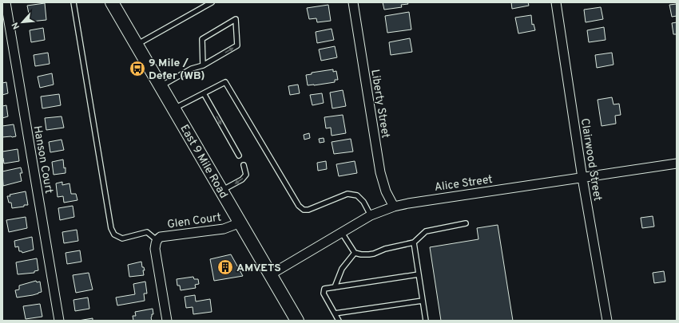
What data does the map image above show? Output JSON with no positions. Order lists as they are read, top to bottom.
{
  "streets": {
    "main road": ["East 9 Mile Road"],
    "street": [
      "Liberty Street",
      "Hanson Court",
      "Clairwood Street",
      "Alice Street",
      "Glen Court"
    ]
  },
  "crossings": [
    ["Liberty Street", "Alice Street"],
    ["Clairwood Street", "Alice Street"],
    ["East 9 Mile Road", "Alice Street"],
    ["East 9 Mile Road", "Glen Court"]
  ],
  "places": {
    "bus stop": ["9 Mile / Defer (WB)"],
    "building": ["AMVETS"]
  },
  "north": "bottom left"
}
